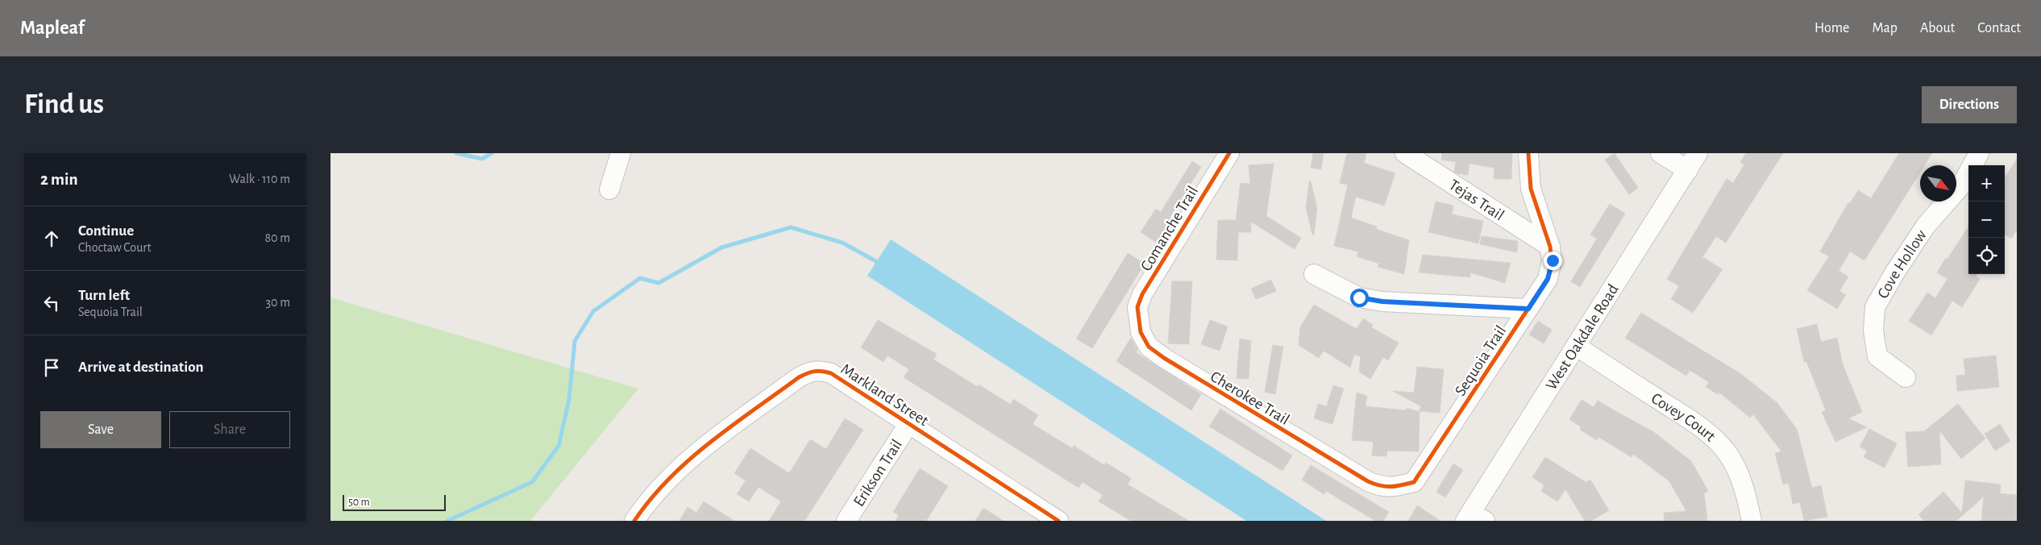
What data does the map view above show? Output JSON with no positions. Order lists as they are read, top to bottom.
{
  "streets": {
    "street": [
      "Tejas Trail",
      "Comanche Trail",
      "Cove Hollow",
      "West Oakdale Road",
      "Sequoia Trail",
      "Markland Street",
      "Cherokee Trail",
      "Covey Court",
      "Erikson Trail"
    ]
  },
  "crossings": [
    ["Tejas Trail", "Sequoia Trail"],
    ["Comanche Trail", "Cherokee Trail"],
    ["West Oakdale Road", "Covey Court"],
    ["Sequoia Trail", "Cherokee Trail"],
    ["Markland Street", "Erikson Trail"]
  ],
  "scale_bar": "50 m",
  "north": "bottom right",
  "page": {
    "header": "Mapleaf",
    "nav": [
      "Home",
      "Map",
      "About",
      "Contact"
    ],
    "buttons": [
      "Directions",
      ["Save", "Share"]
    ],
    "title": "Find us",
    "heading": ["2 min", "Walk · 110 m"],
    "map_buttons": ["+", "−"],
    "list": [
      ["Continue", "Choctaw Court", "80 m"],
      ["Turn left", "Sequoia Trail", "30 m"],
      "Arrive at destination"
    ],
    "scale": "50 m"
  }
}
